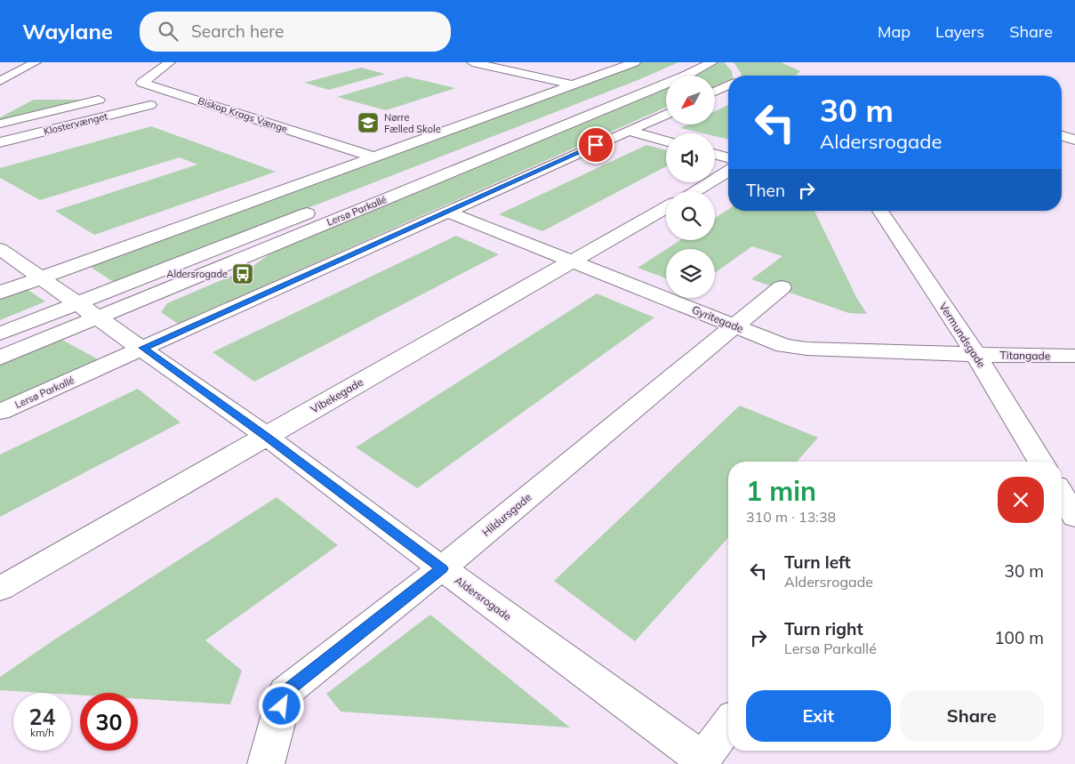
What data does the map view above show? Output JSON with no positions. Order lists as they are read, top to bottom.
{
  "streets": {
    "street": [
      "Biskop Krags Vænge",
      "Klostervænget",
      "Lersø Parkallé",
      "Gyritegade",
      "Vermundsgade",
      "Titangade",
      "Vibekegade",
      "Hildursgade",
      "Aldersrogade"
    ]
  },
  "crossings": [
    ["Lersø Parkallé", "Gyritegade"],
    ["Lersø Parkallé", "Aldersrogade"],
    ["Gyritegade", "Vermundsgade"],
    ["Gyritegade", "Titangade"],
    ["Gyritegade", "Vibekegade"],
    ["Gyritegade", "Hildursgade"],
    ["Vermundsgade", "Titangade"],
    ["Vibekegade", "Aldersrogade"],
    ["Hildursgade", "Aldersrogade"]
  ],
  "places": {
    "school or university": ["Nørre Fælled Skole"],
    "bus stop": ["Aldersrogade"]
  },
  "north": "bottom left",
  "page": {
    "header": "Waylane",
    "search": "Search here",
    "nav": ["Map", "Layers", "Share"],
    "turn": ["30 m", "Aldersrogade"],
    "then": "Then",
    "heading": ["1 min", "310 m · 13:38"],
    "list": [
      {
        "name": "Turn left",
        "note": "Aldersrogade",
        "value": "30 m"
      },
      {
        "name": "Turn right",
        "note": "Lersø Parkallé",
        "value": "100 m"
      }
    ],
    "buttons": ["Exit", "Share"],
    "speed": "24 km/h",
    "limit": "30"
  }
}
